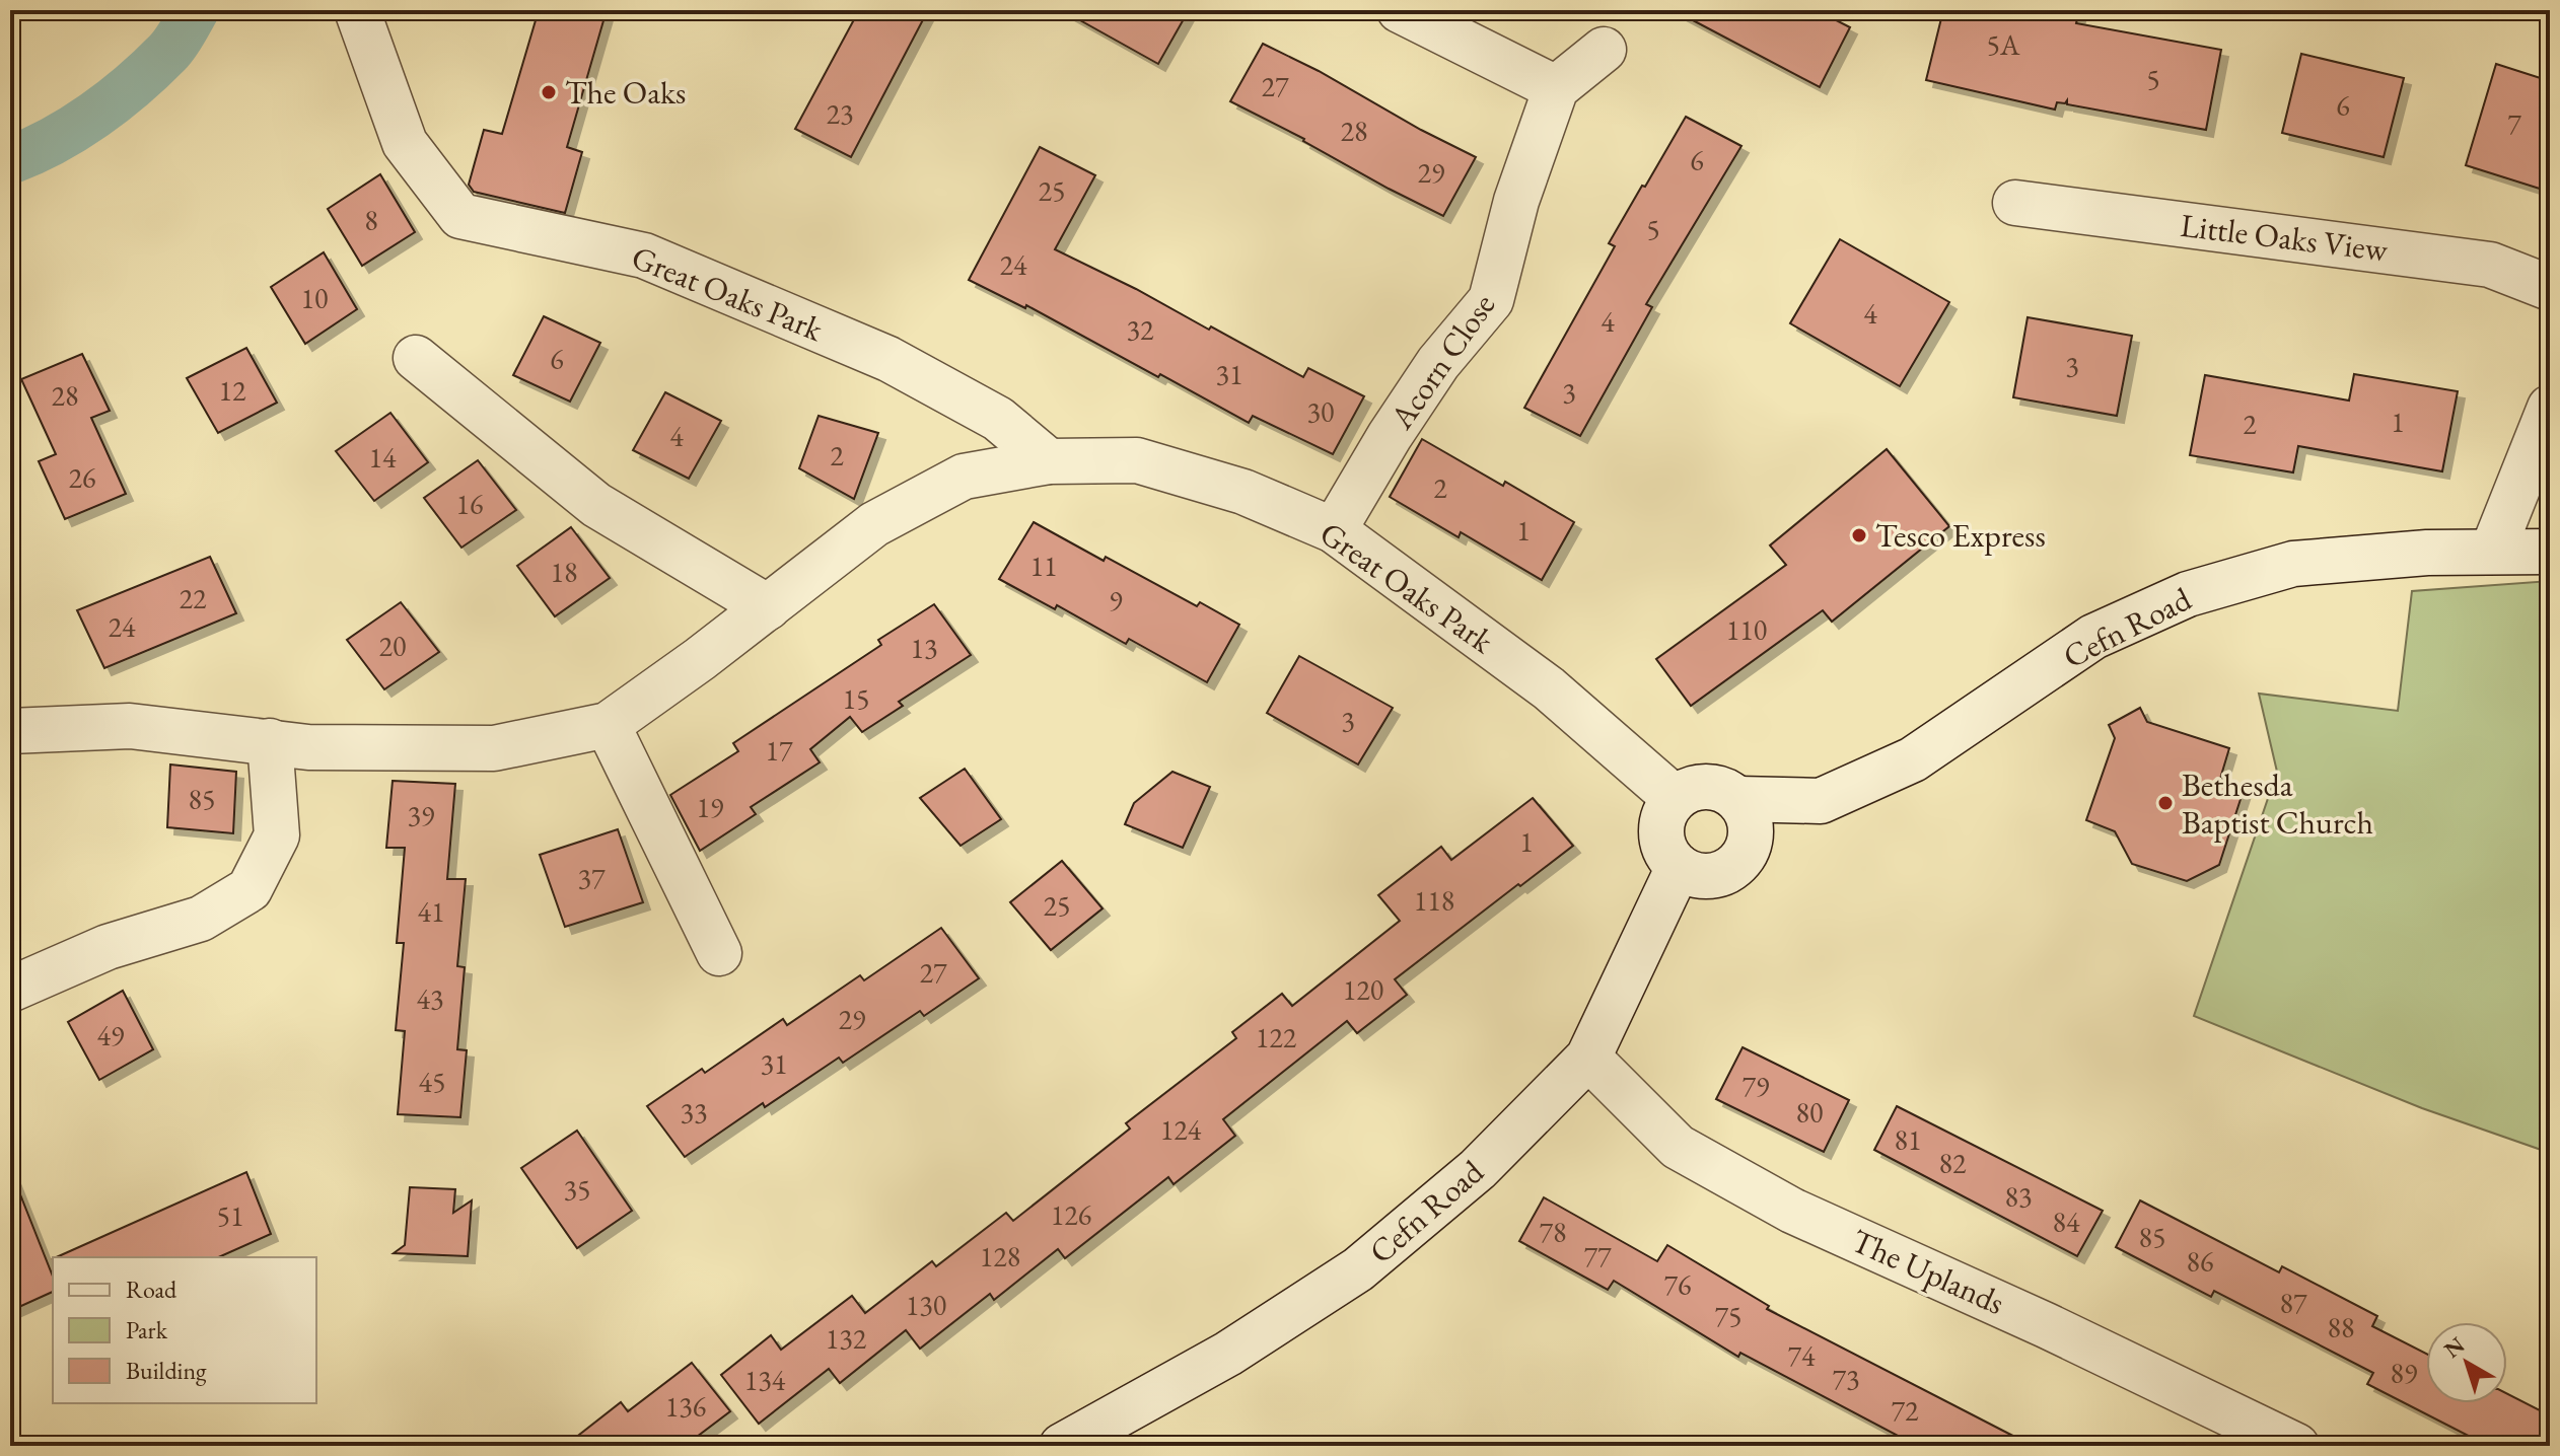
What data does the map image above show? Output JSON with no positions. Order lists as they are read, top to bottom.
{
  "streets": {
    "street": [
      "Little Oaks View",
      "Great Oaks Park",
      "Acorn Close",
      "Cefn Road",
      "The Uplands"
    ]
  },
  "crossings": [
    ["Great Oaks Park", "Acorn Close"],
    ["Great Oaks Park", "Cefn Road"],
    ["Cefn Road", "The Uplands"]
  ],
  "places": ["The Oaks", "Tesco Express", "Bethesda Baptist Church"],
  "house_numbers": [
    "5A",
    "5",
    "27",
    "6",
    "23",
    "7",
    "28",
    "6",
    "29",
    "25",
    "8",
    "5",
    "24",
    "10",
    "4",
    "4",
    "32",
    "6",
    "3",
    "31",
    "12",
    "3",
    "28",
    "30",
    "1",
    "2",
    "4",
    "2",
    "14",
    "26",
    "2",
    "16",
    "1",
    "11",
    "18",
    "22",
    "9",
    "24",
    "110",
    "20",
    "13",
    "15",
    "3",
    "17",
    "85",
    "19",
    "39",
    "1",
    "37",
    "118",
    "25",
    "41",
    "27",
    "120",
    "43",
    "29",
    "49",
    "122",
    "31",
    "45",
    "79",
    "33",
    "80",
    "124",
    "81",
    "82",
    "35",
    "83",
    "126",
    "51",
    "84",
    "78",
    "85",
    "128",
    "77",
    "86",
    "76",
    "87",
    "130",
    "75",
    "88",
    "132",
    "74",
    "89",
    "73",
    "134",
    "136",
    "72"
  ],
  "legend": ["Road", "Park", "Building"],
  "north": "top left"
}
